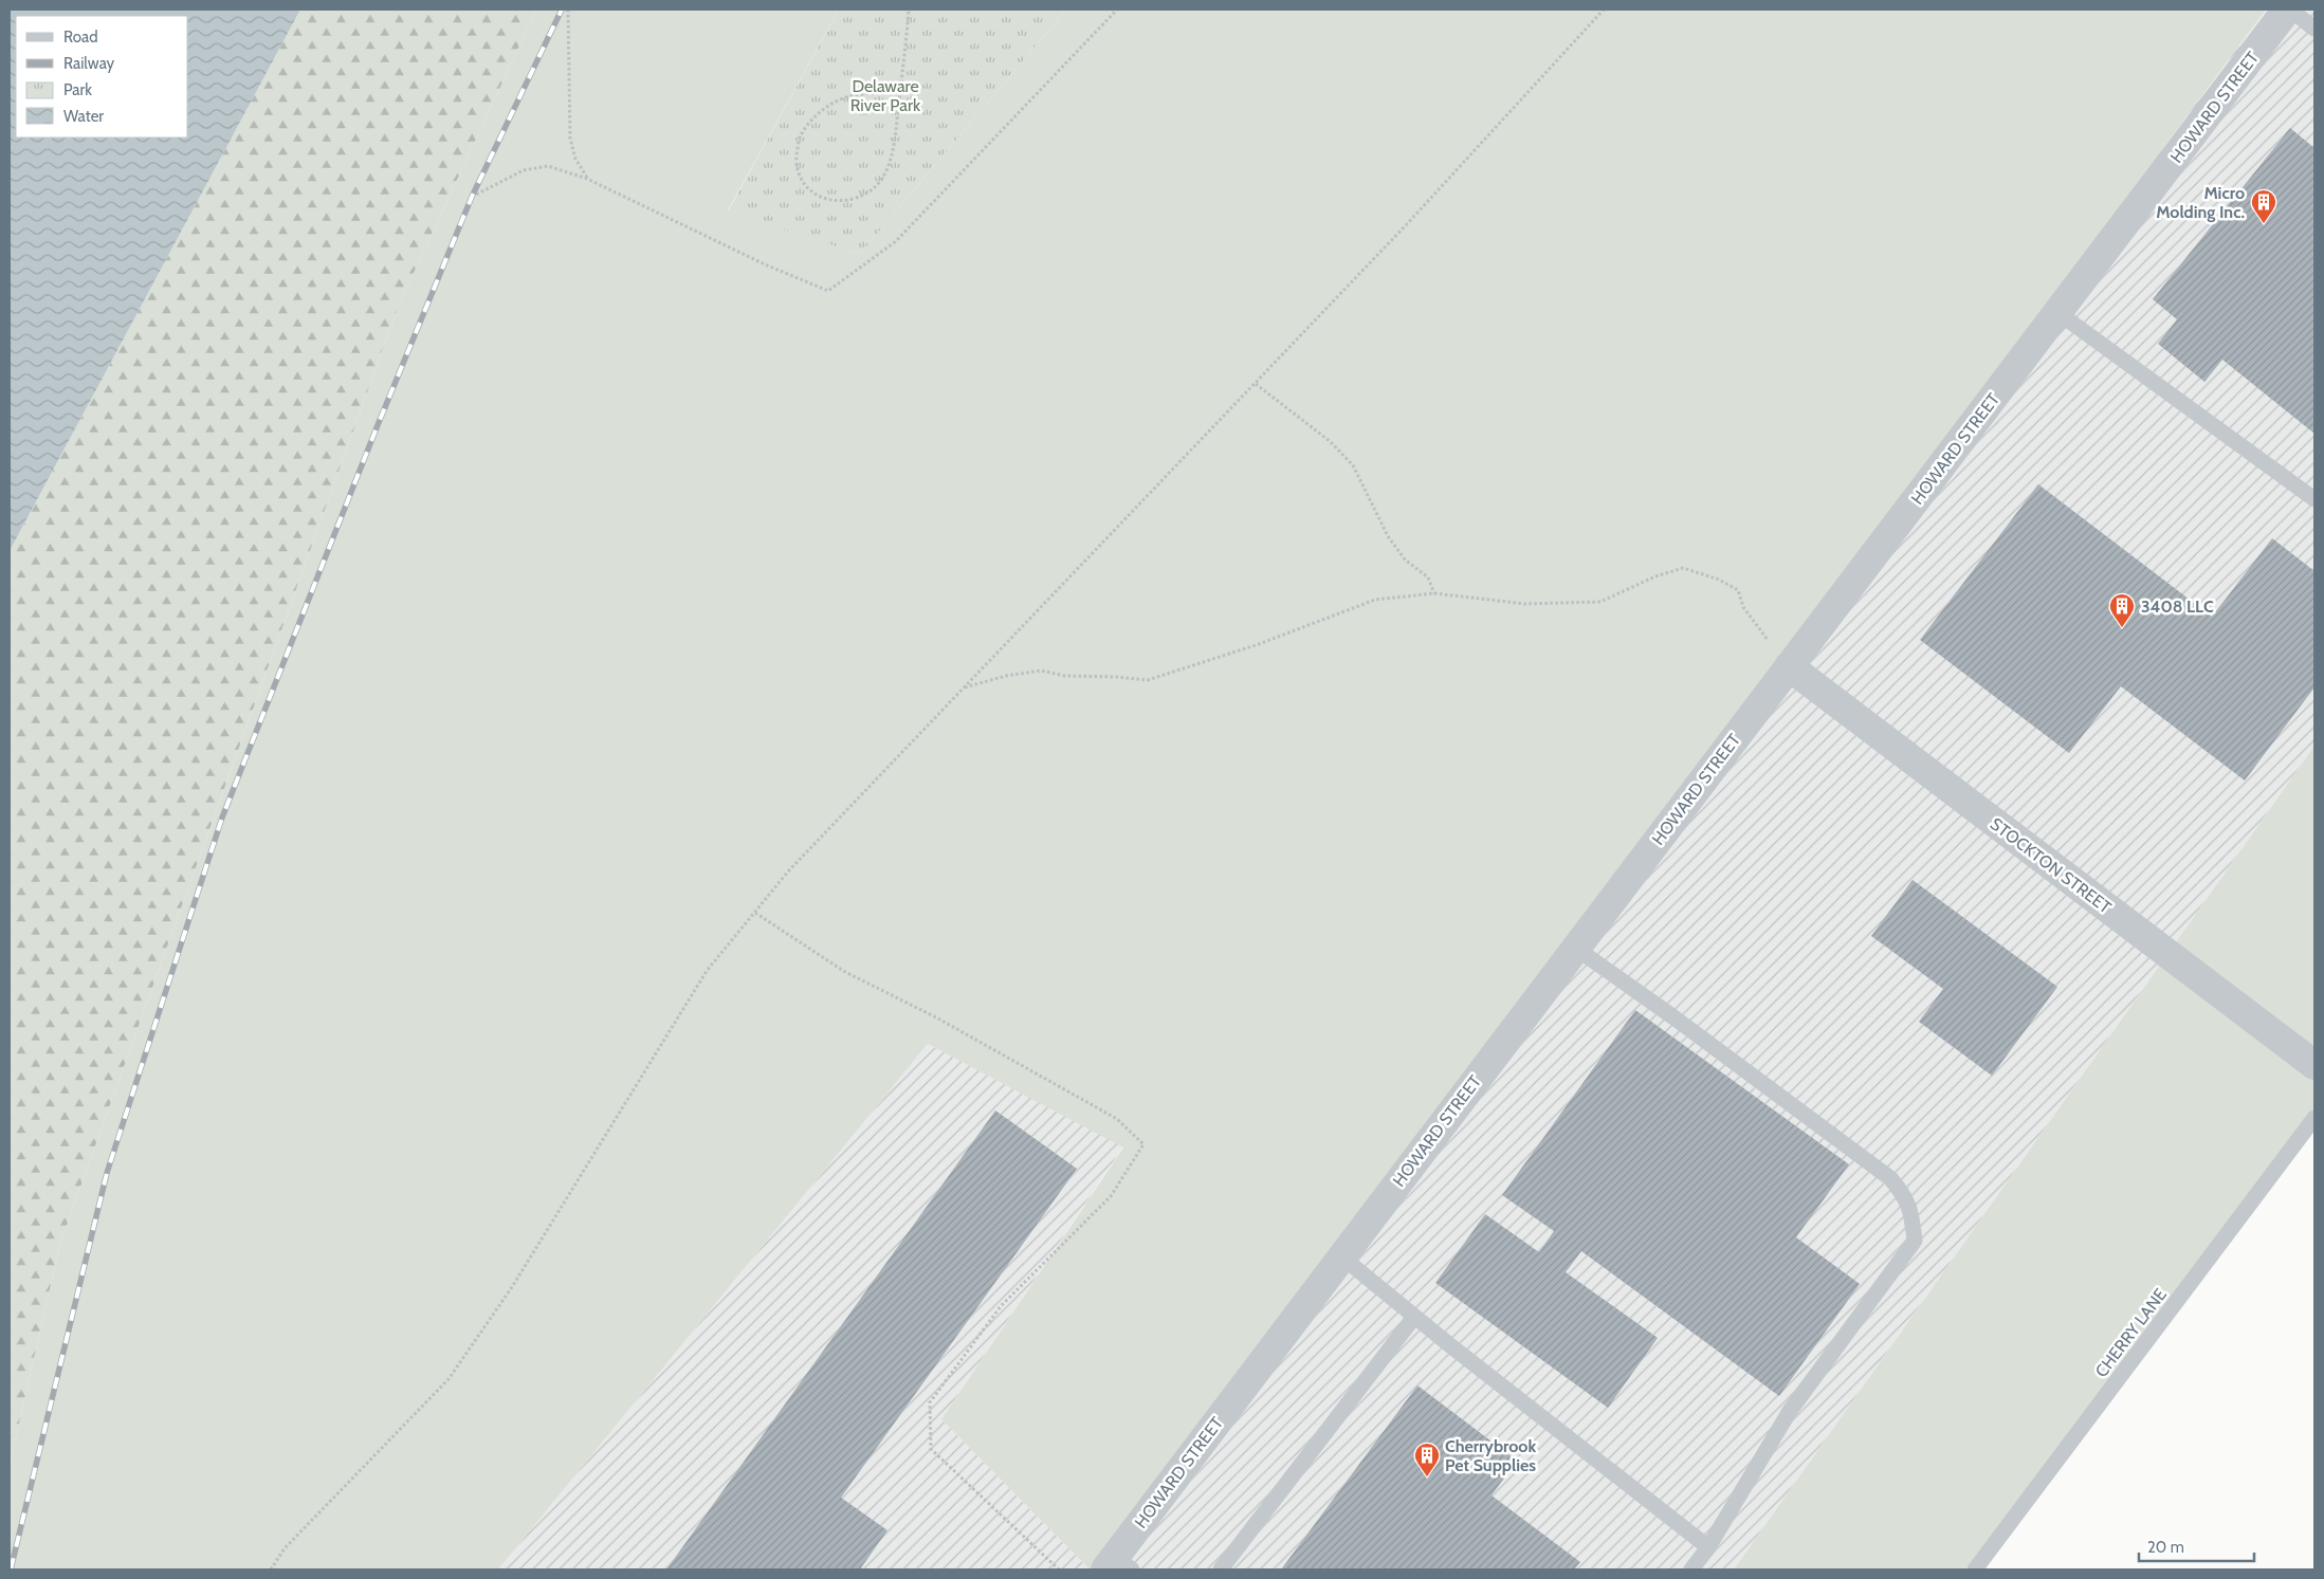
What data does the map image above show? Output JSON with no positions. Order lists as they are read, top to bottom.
{
  "streets": {
    "street": ["HOWARD STREET", "STOCKTON STREET"],
    "lane": ["CHERRY LANE"]
  },
  "crossings": [
    ["HOWARD STREET", "STOCKTON STREET"]
  ],
  "parks": ["Delaware River Park"],
  "places": {
    "building": ["Micro Molding Inc.", "3408 LLC", "Cherrybrook Pet Supplies"]
  },
  "legend": [
    "Road",
    "Railway",
    "Park",
    "Water"
  ],
  "scale_bar": "20 m"
}
